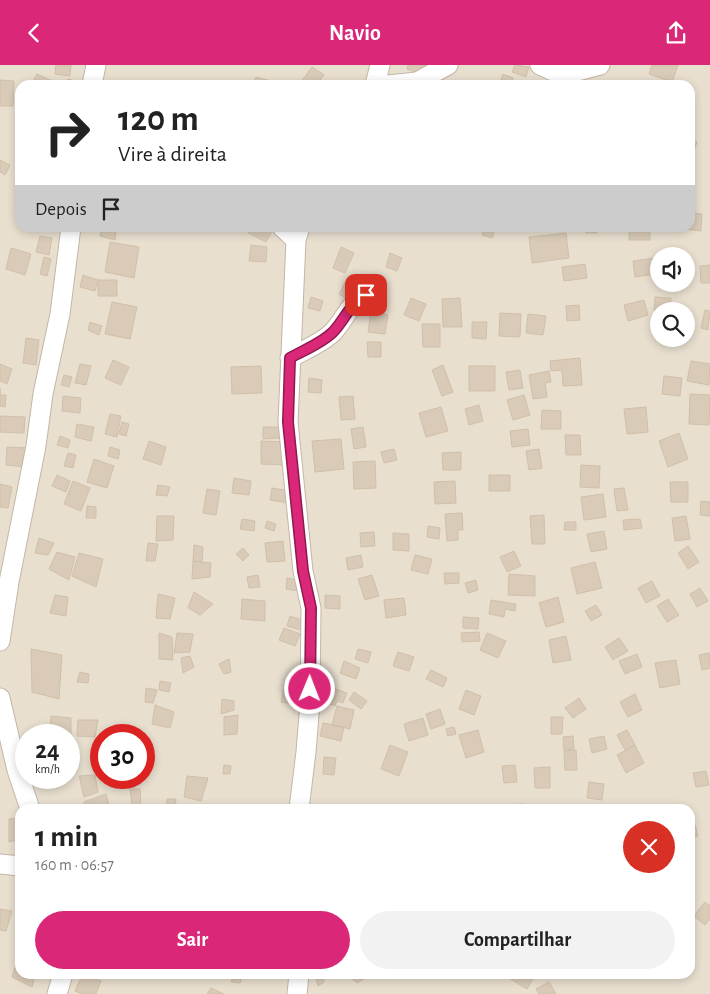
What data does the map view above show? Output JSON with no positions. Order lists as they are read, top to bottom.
{
  "page": {
    "header": "Navio",
    "turn": ["120 m", "Vire à direita"],
    "then": "Depois",
    "speed": "24 km/h",
    "limit": "30",
    "heading": ["1 min", "160 m · 06:57"],
    "buttons": ["Sair", "Compartilhar"]
  }
}
